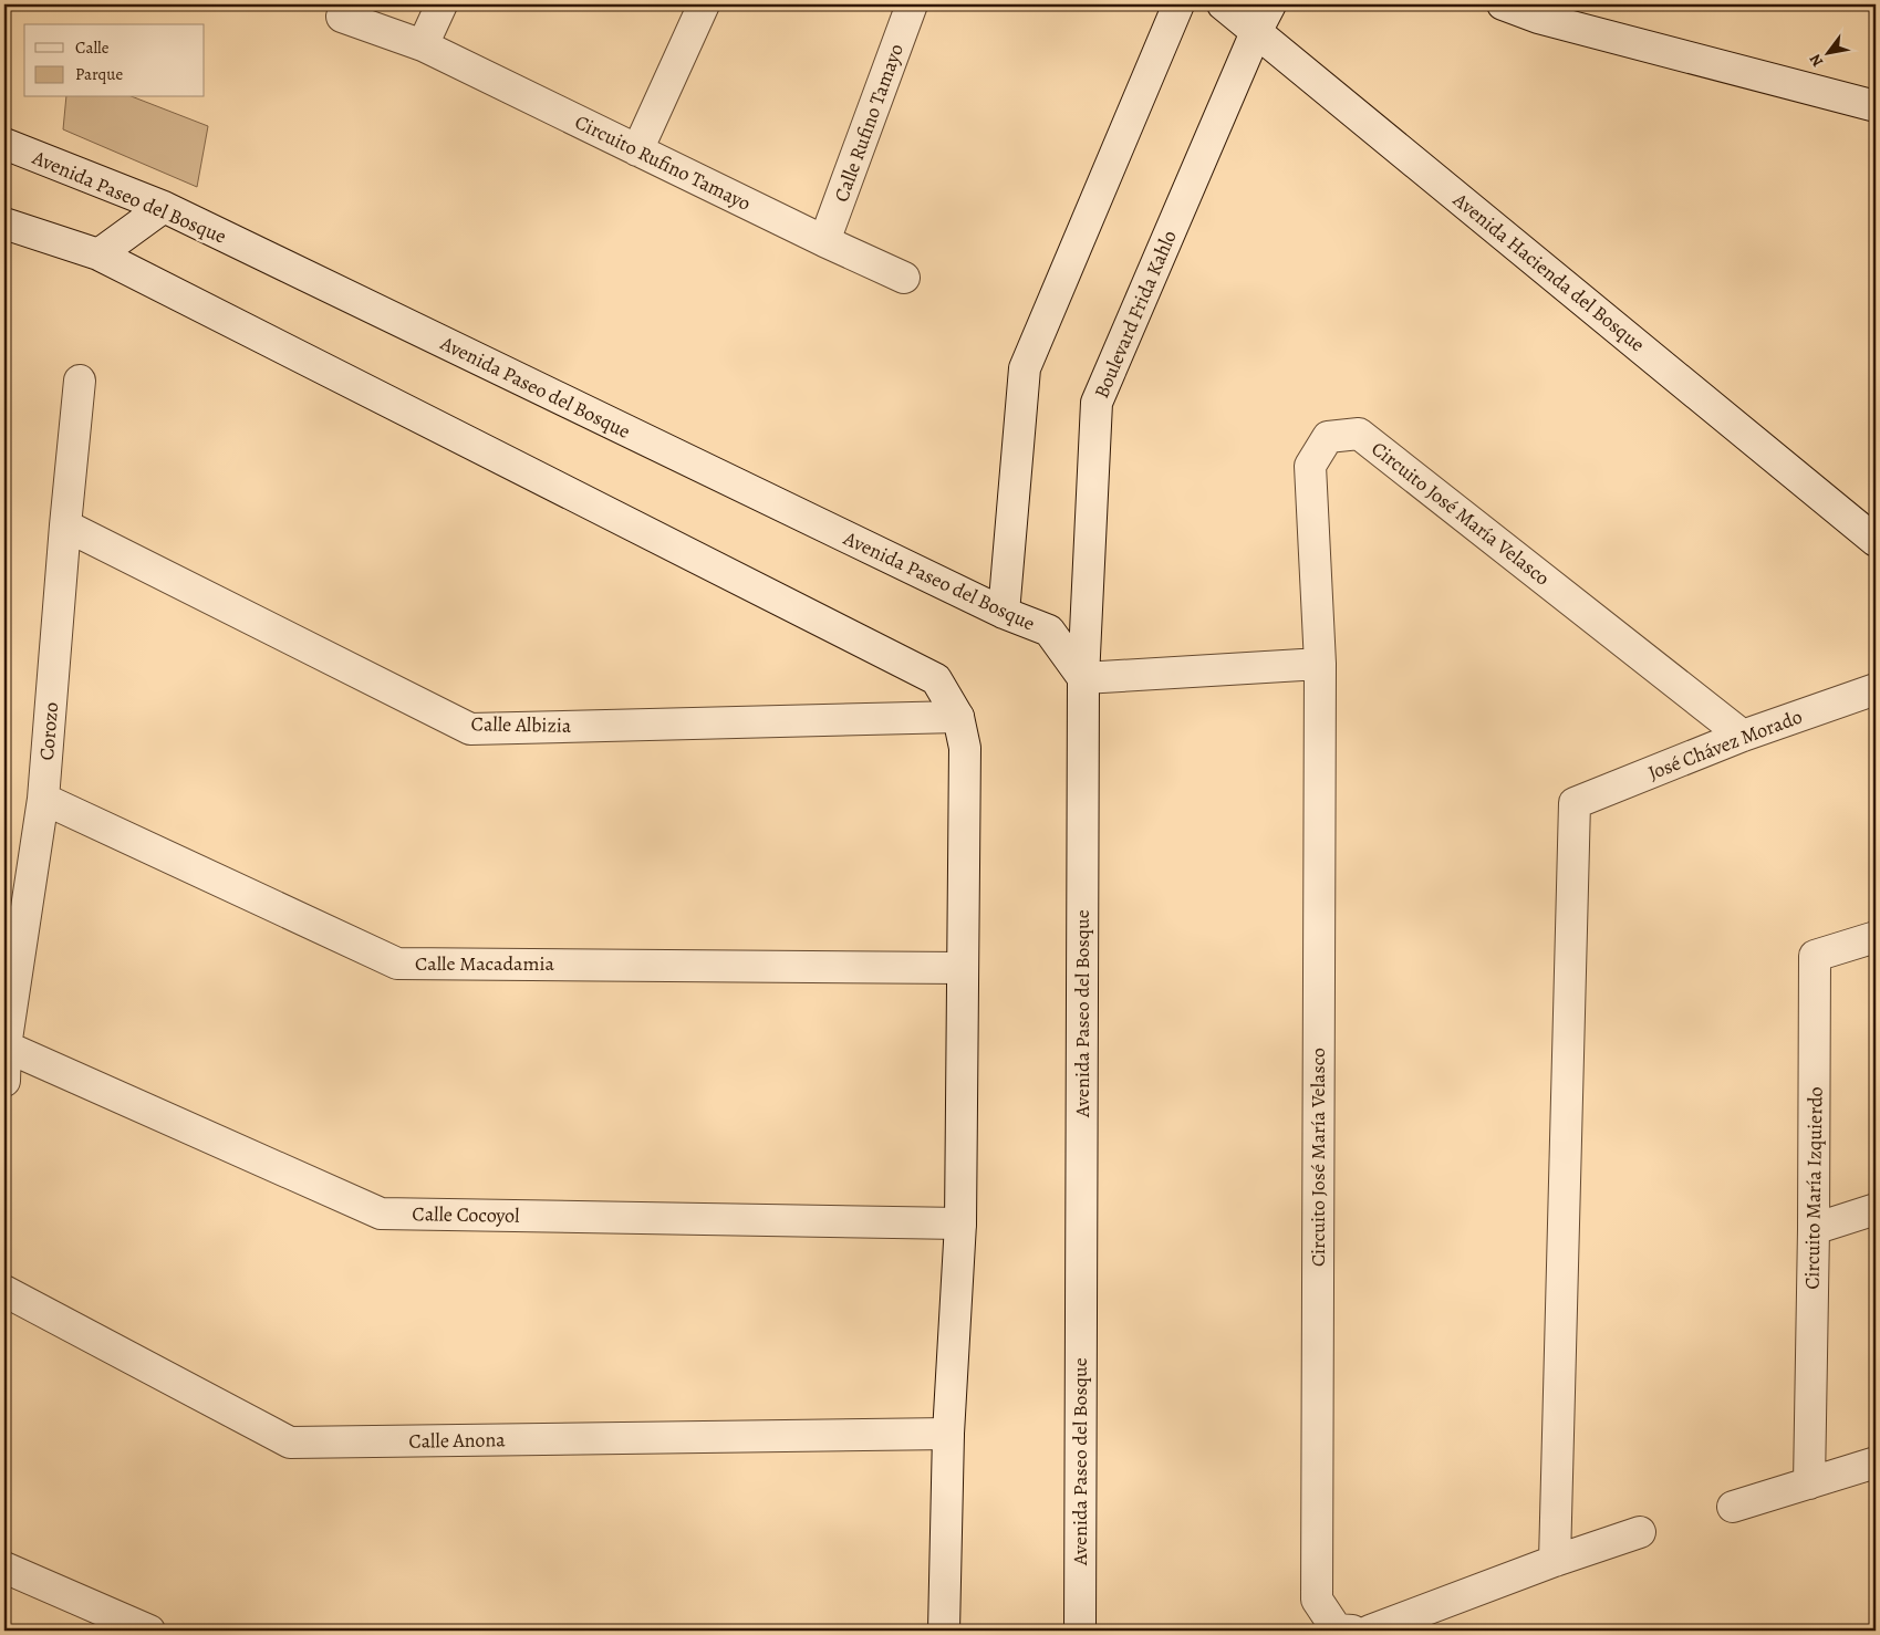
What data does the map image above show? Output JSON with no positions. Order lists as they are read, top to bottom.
{
  "streets": {
    "street": [
      "Calle Rufino Tamayo",
      "Circuito Rufino Tamayo",
      "Avenida Paseo del Bosque",
      "Avenida Hacienda del Bosque",
      "Boulevard Frida Kahlo",
      "Circuito José María Velasco",
      "Calle Albizia",
      "Corozo",
      "José Chávez Morado",
      "Calle Macadamia",
      "Circuito María Izquierdo",
      "Calle Cocoyol",
      "Calle Anona"
    ]
  },
  "crossings": [
    ["Calle Rufino Tamayo", "Circuito Rufino Tamayo"],
    ["Avenida Paseo del Bosque", "Boulevard Frida Kahlo"],
    ["Avenida Hacienda del Bosque", "Boulevard Frida Kahlo"],
    ["Circuito José María Velasco", "José Chávez Morado"],
    ["Calle Albizia", "Corozo"],
    ["Corozo", "Calle Macadamia"],
    ["Corozo", "Calle Cocoyol"]
  ],
  "legend": ["Calle", "Parque"],
  "north": "bottom left"
}
